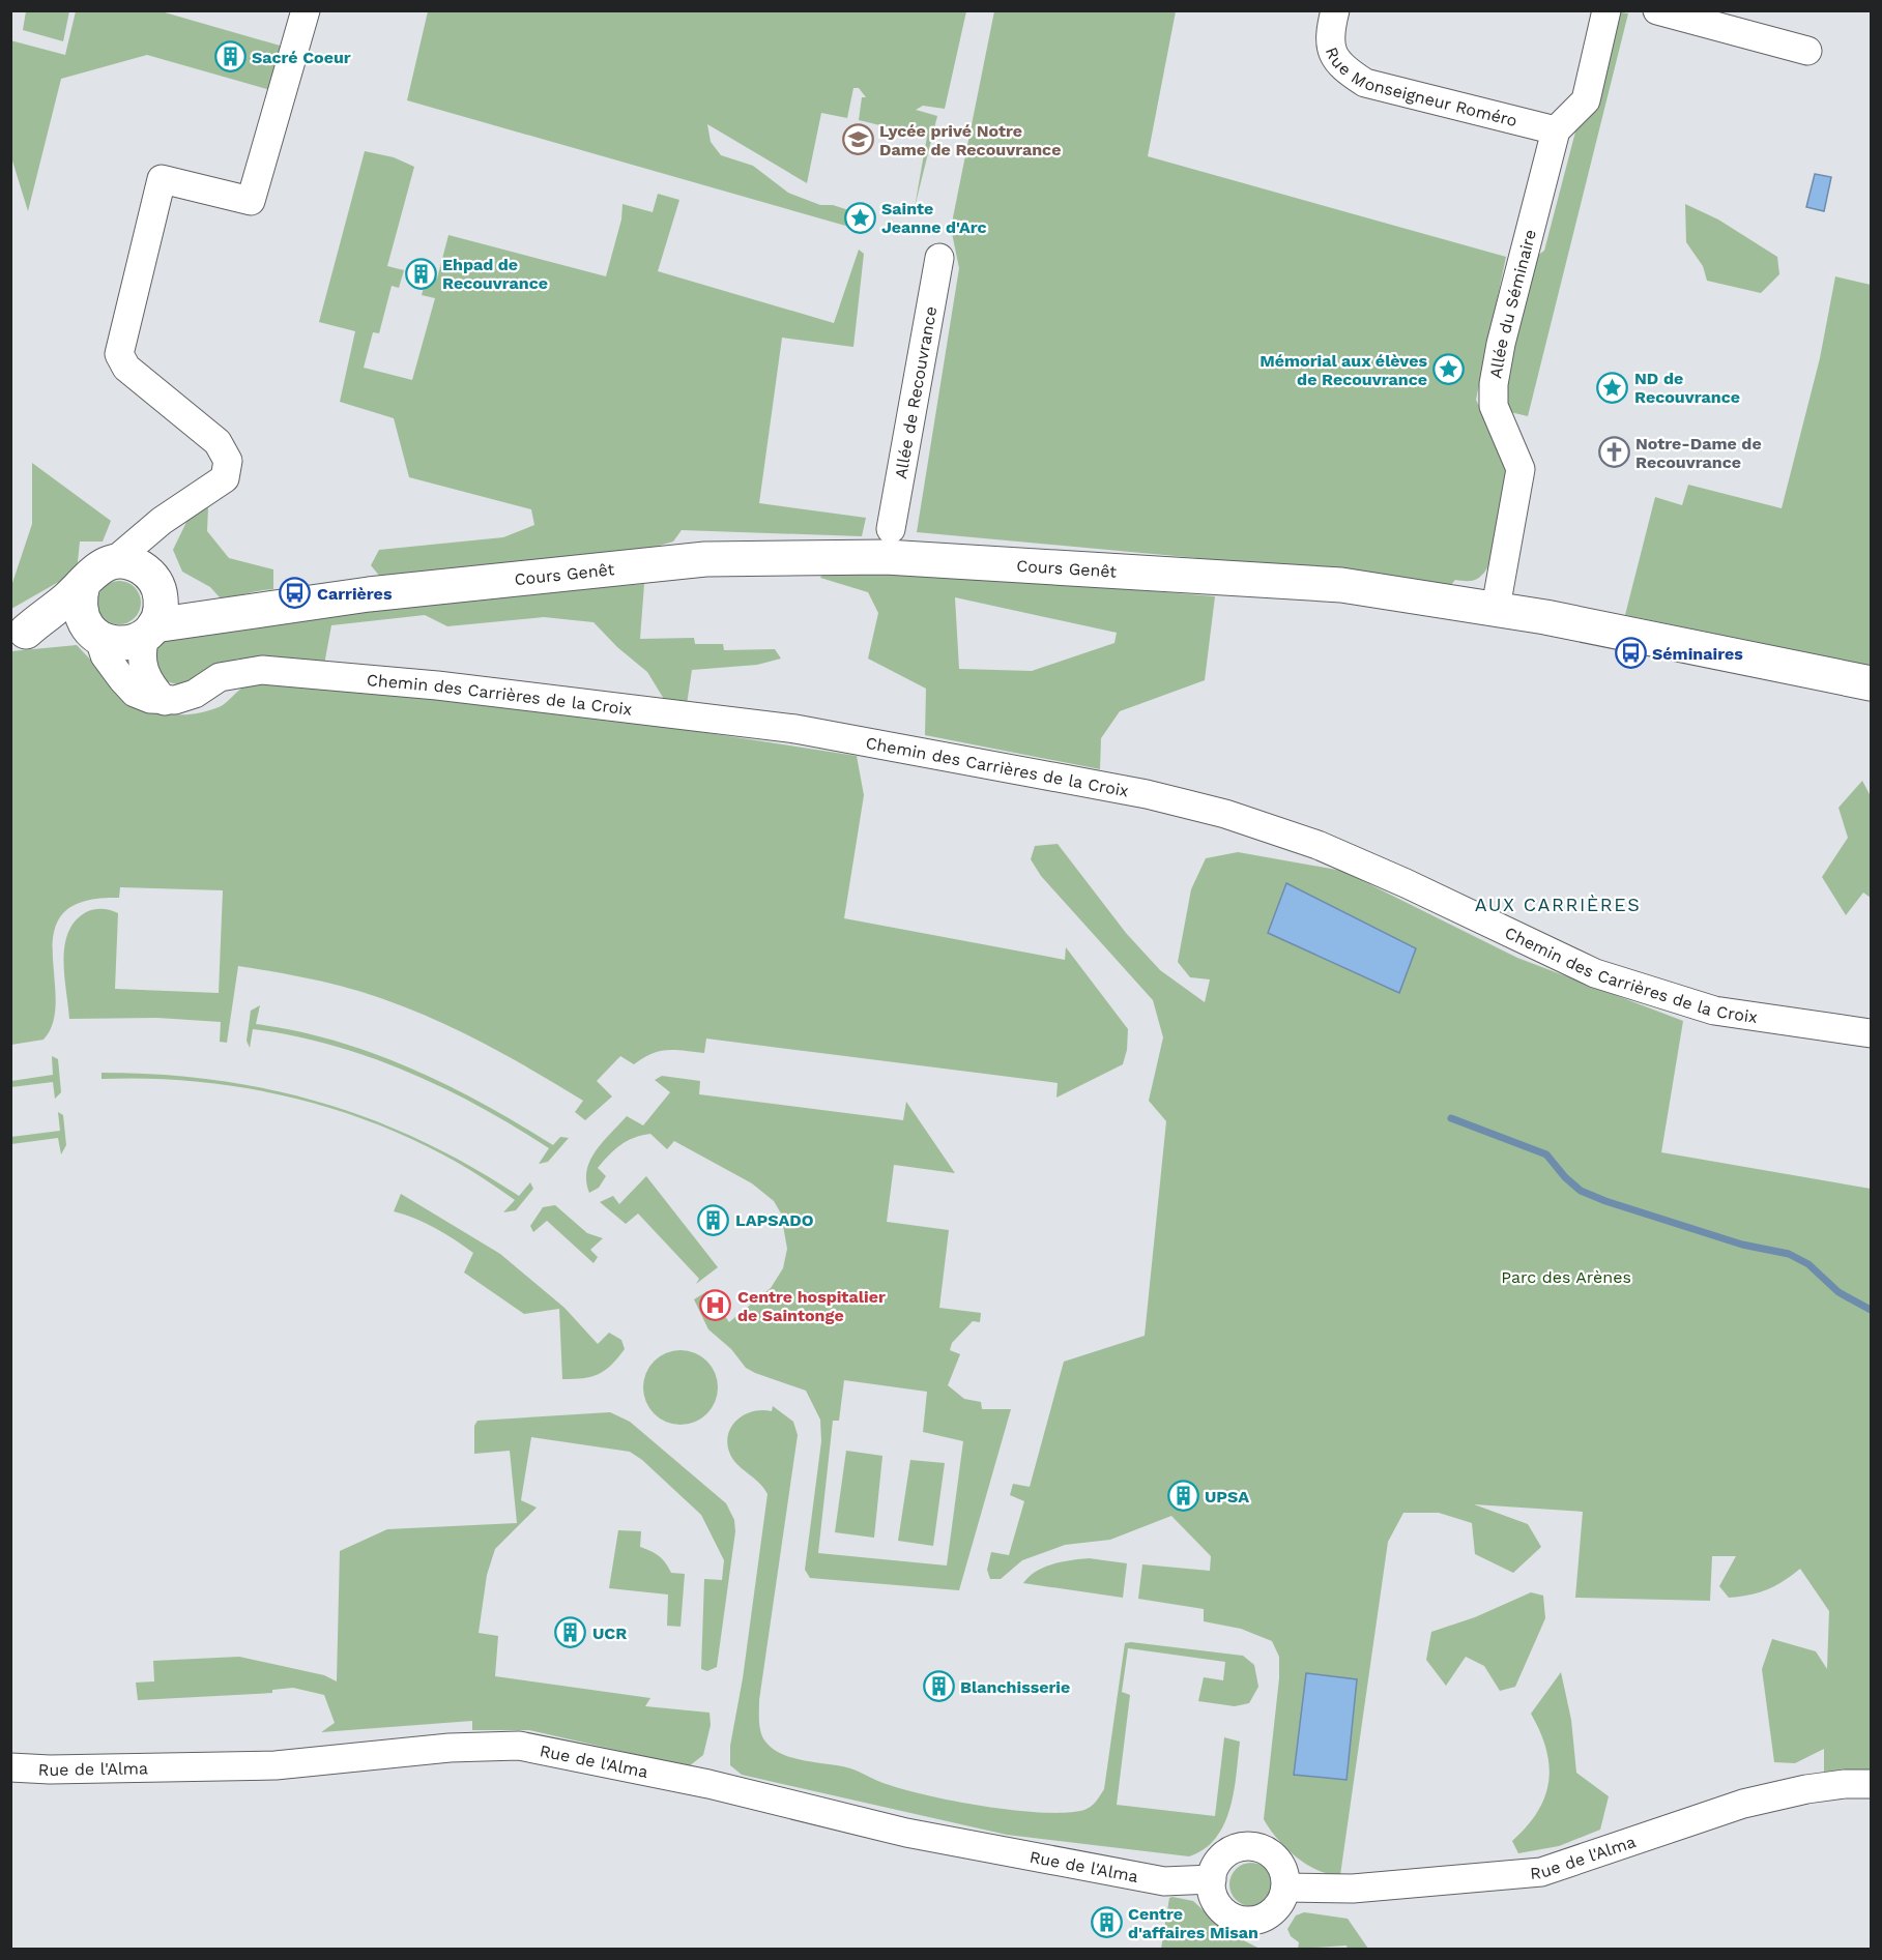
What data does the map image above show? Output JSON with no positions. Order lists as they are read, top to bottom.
{
  "streets": {
    "main road": ["Cours Genêt"],
    "street": [
      "Rue Monseigneur Roméro",
      "Allée du Séminaire",
      "Allée de Recouvrance",
      "Chemin des Carrières de la Croix",
      "Rue de l'Alma"
    ]
  },
  "crossings": [
    ["Rue Monseigneur Roméro", "Allée du Séminaire"],
    ["Allée du Séminaire", "Cours Genêt"]
  ],
  "districts": ["AUX CARRIÈRES"],
  "parks": ["Parc des Arènes"],
  "places": {
    "building": [
      "Sacré Coeur",
      "Ehpad de Recouvrance",
      "LAPSADO",
      "UPSA",
      "UCR",
      "Blanchisserie",
      "Centre d'affaires Misan"
    ],
    "school or university": ["Lycée privé Notre Dame de Recouvrance"],
    "place": ["Sainte Jeanne d'Arc", "Mémorial aux élèves de Recouvrance", "ND de Recouvrance"],
    "church": ["Notre-Dame de Recouvrance"],
    "bus stop": ["Carrières", "Séminaires"],
    "hospital": ["Centre hospitalier de Saintonge"]
  }
}
